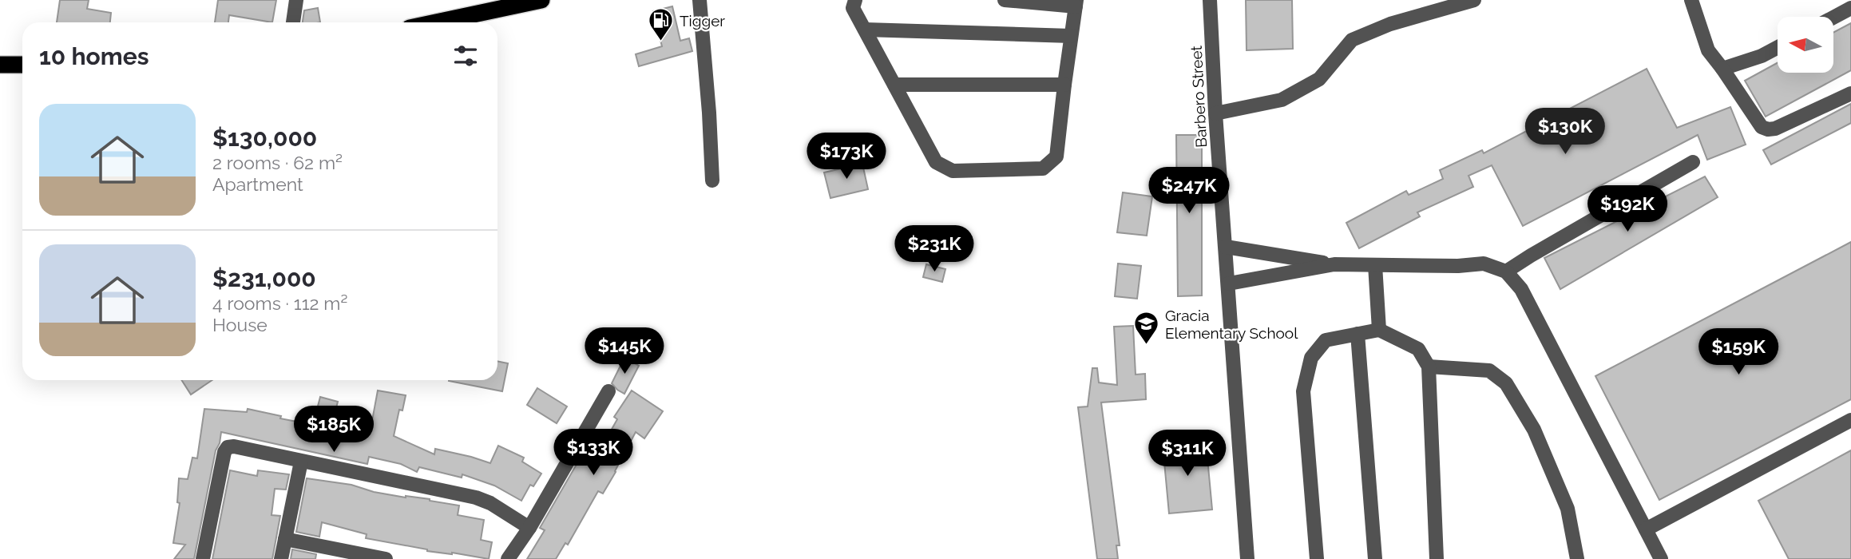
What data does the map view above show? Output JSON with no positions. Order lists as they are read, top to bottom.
{
  "streets": {
    "street": ["Barbero Street"]
  },
  "places": {
    "fuel station": ["Tigger"],
    "school or university": ["Gracia Elementary School"]
  },
  "north": "left",
  "page": {
    "heading": "10 homes",
    "list": [
      {
        "name": "$130,000",
        "note": "2 rooms · 62 m² · Apartment"
      },
      {
        "name": "$231,000",
        "note": "4 rooms · 112 m² · House"
      }
    ],
    "price": [
      "$130K",
      "$173K",
      "$247K",
      "$192K",
      "$231K",
      "$145K",
      "$159K",
      "$185K",
      "$133K",
      "$311K"
    ]
  }
}
